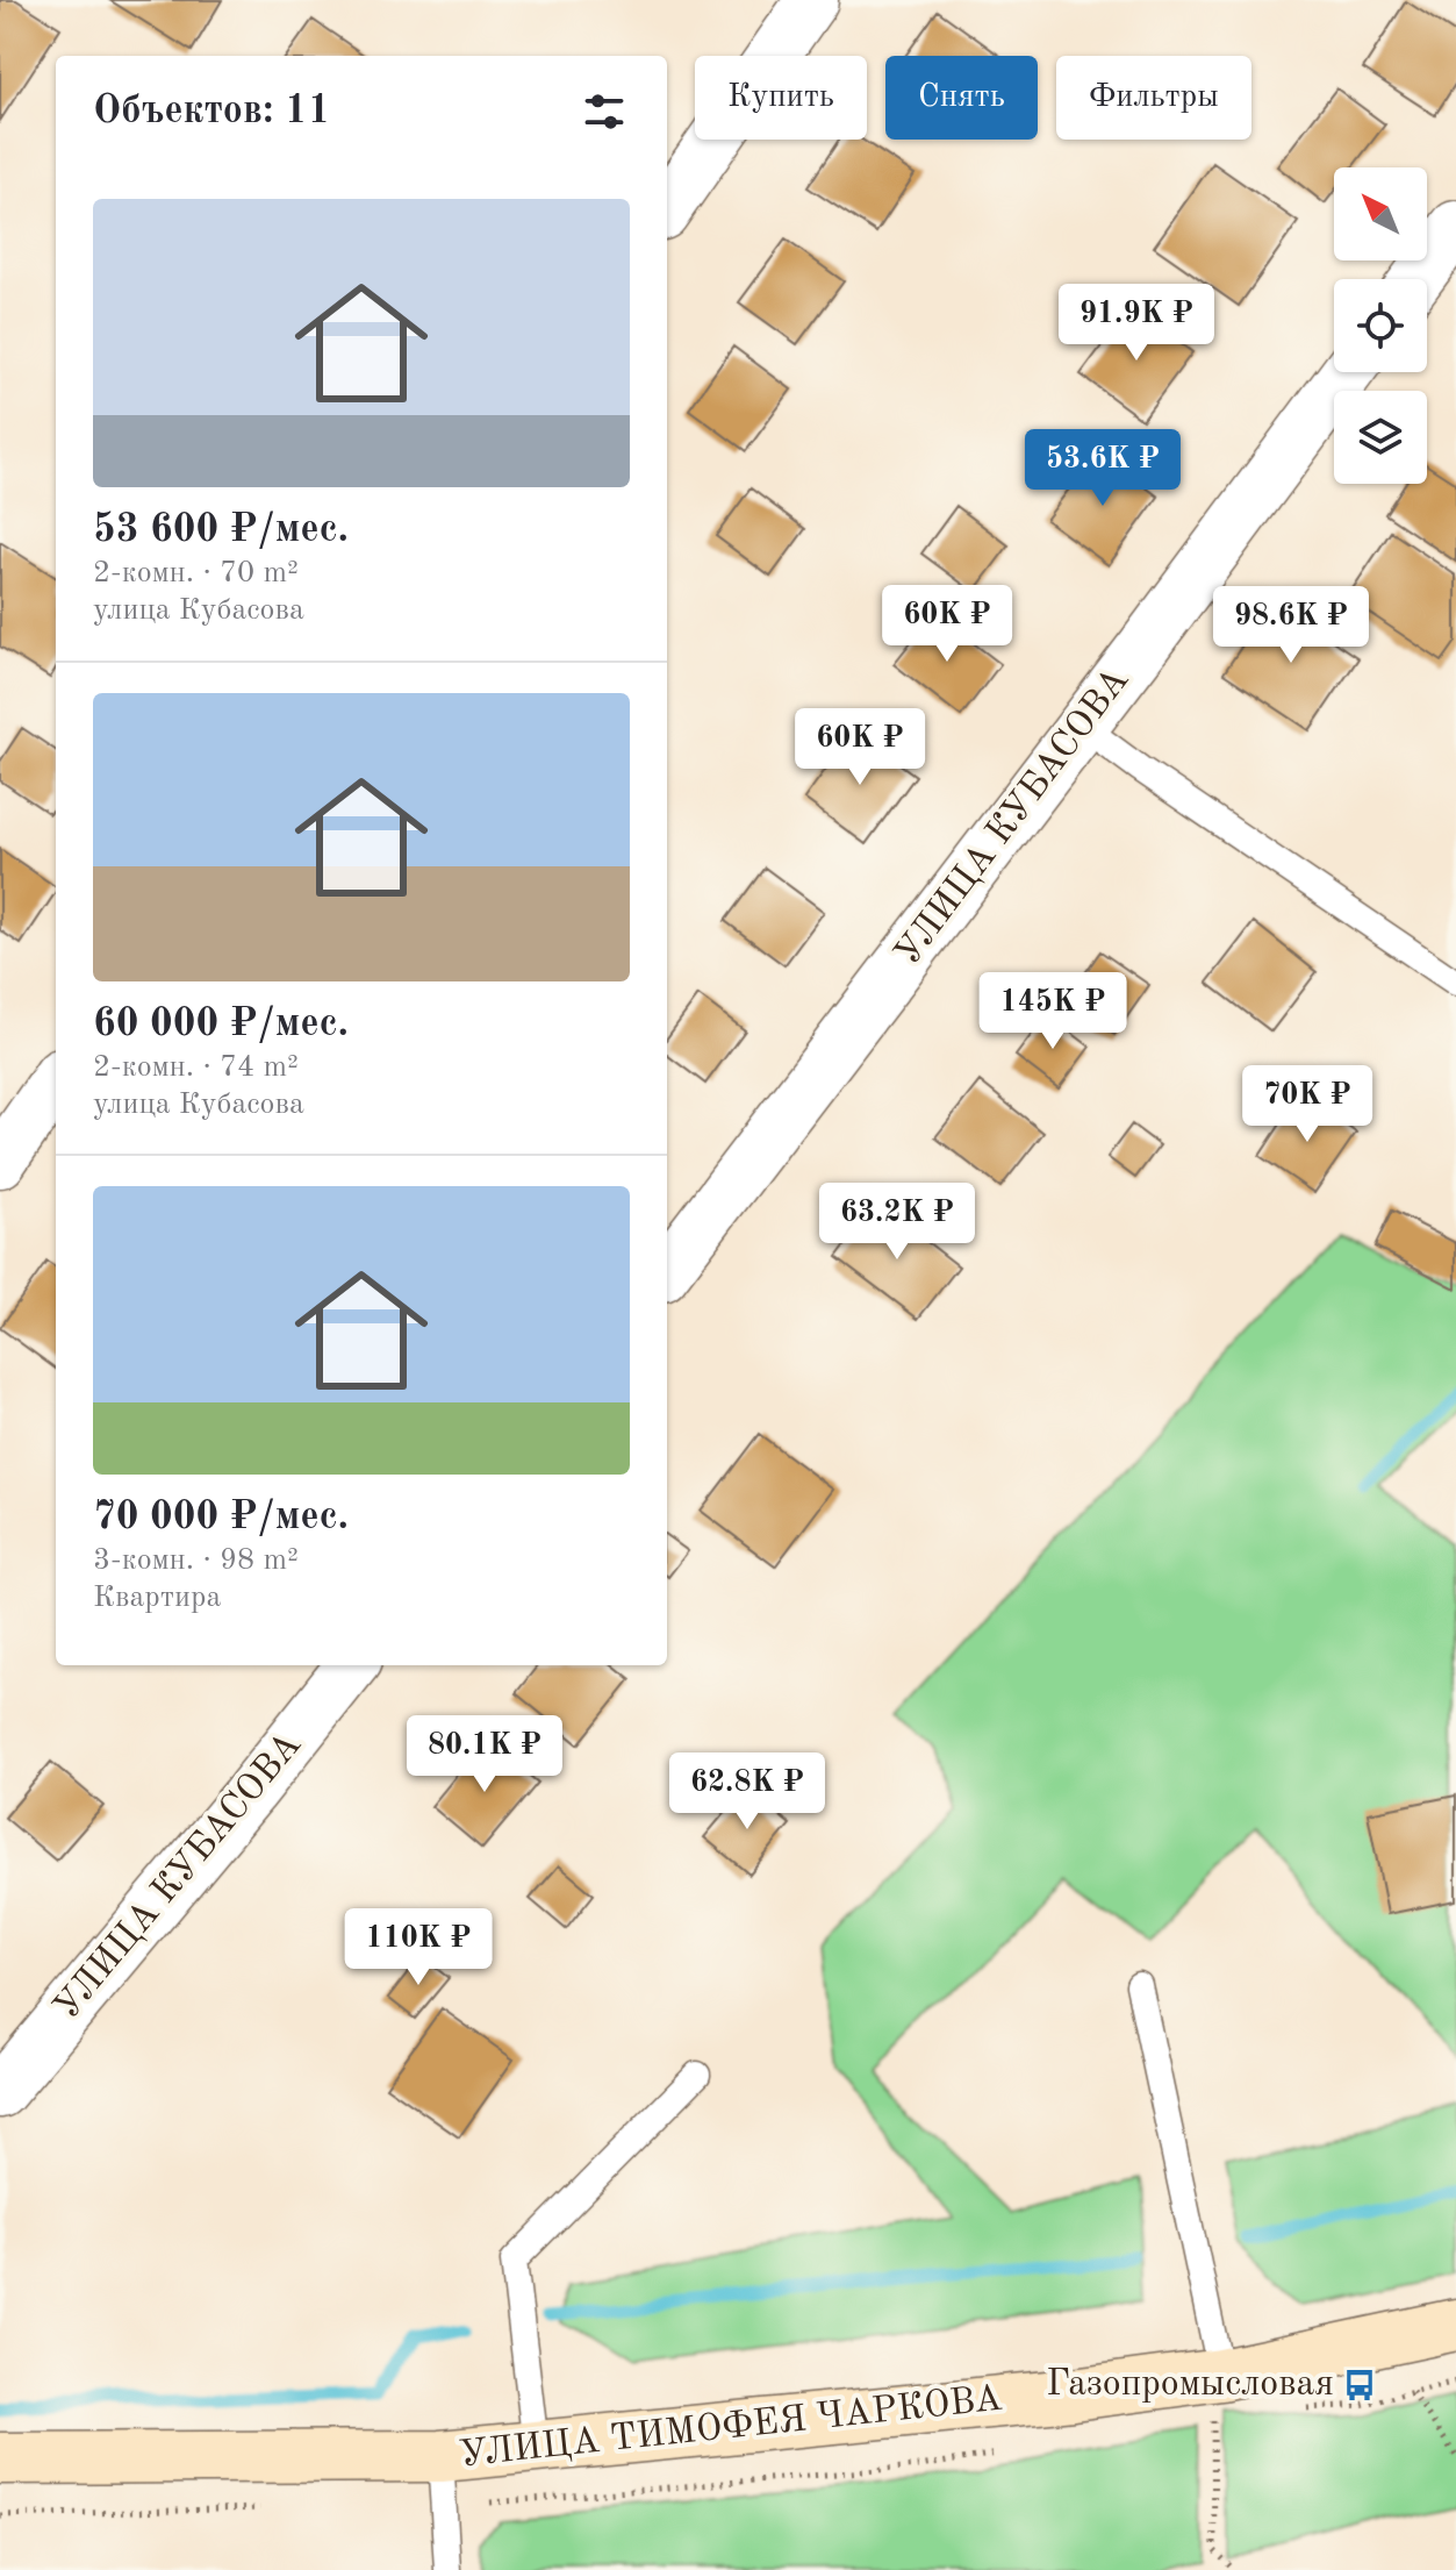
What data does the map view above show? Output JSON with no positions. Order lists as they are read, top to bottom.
{
  "streets": {
    "main road": ["УЛИЦА ТИМОФЕЯ ЧАРКОВА"],
    "street": ["УЛИЦА КУБАСОВА"]
  },
  "places": {
    "bus stop": ["Газопромысловая"]
  },
  "north": "top left",
  "page": {
    "chip": ["Купить", "Снять", "Фильтры"],
    "heading": "Объектов: 11",
    "list": [
      {
        "name": "53 600 ₽/мес.",
        "note": "2-комн. · 70 m² · улица Кубасова"
      },
      {
        "name": "60 000 ₽/мес.",
        "note": "2-комн. · 74 m² · улица Кубасова"
      },
      {
        "name": "70 000 ₽/мес.",
        "note": "3-комн. · 98 m² · Квартира"
      }
    ],
    "price": [
      "91.9K ₽",
      "53.6K ₽",
      "60K ₽",
      "98.6K ₽",
      "60K ₽",
      "145K ₽",
      "70K ₽",
      "63.2K ₽",
      "80.1K ₽",
      "62.8K ₽",
      "110K ₽"
    ]
  }
}
